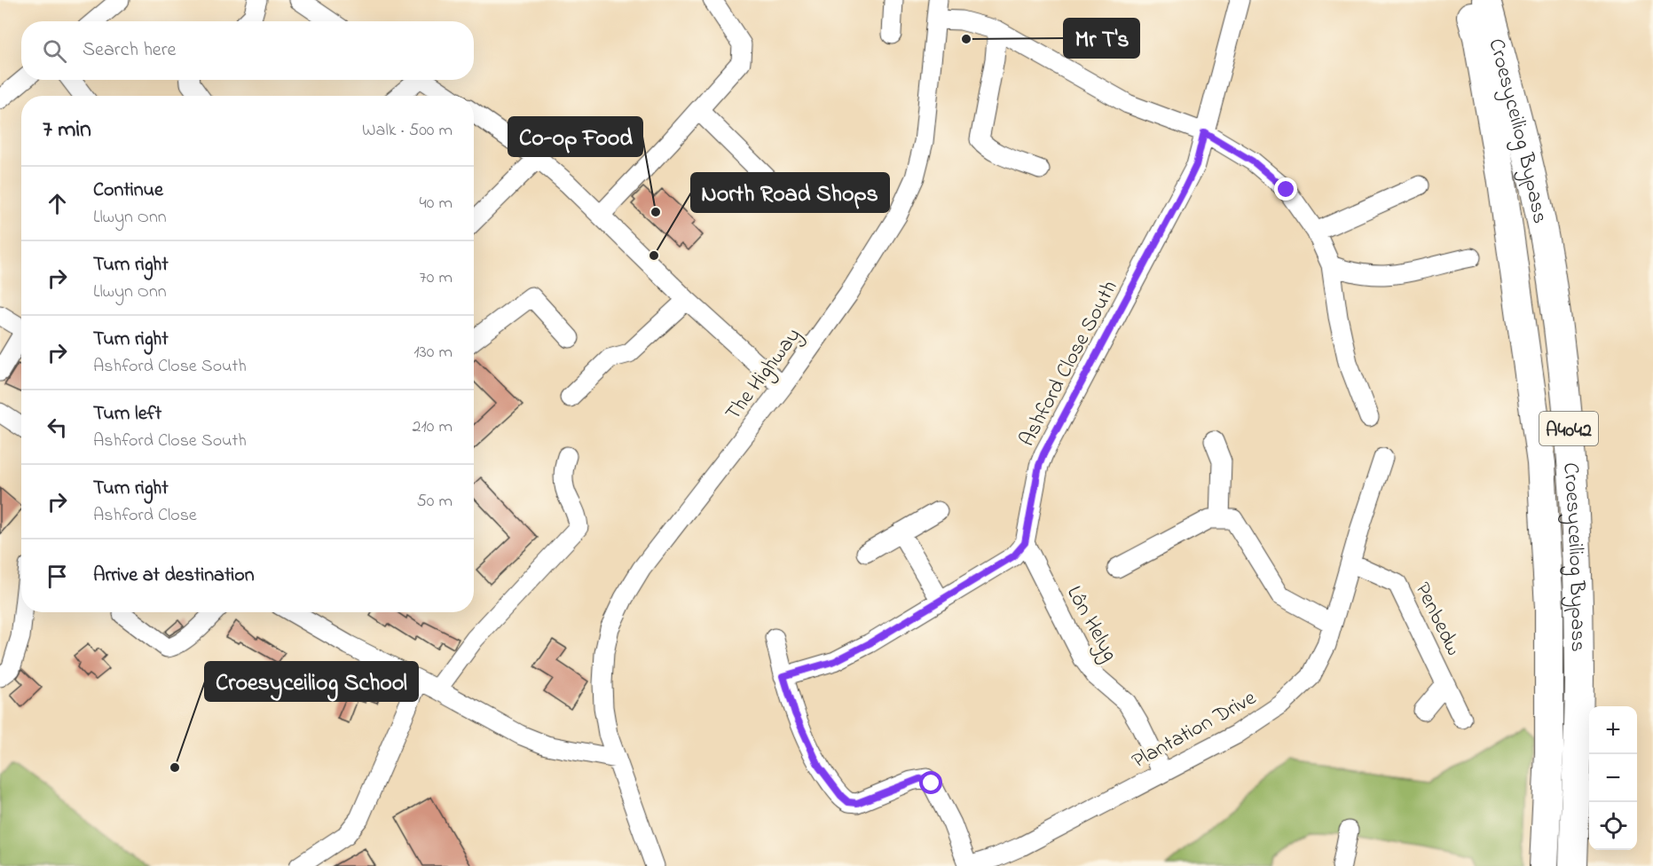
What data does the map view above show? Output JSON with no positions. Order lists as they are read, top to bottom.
{
  "streets": {
    "highway": ["Croesyceiliog Bypass", "A4042"],
    "street": [
      "Ashford Close South",
      "The Highway",
      "Penbedw",
      "Lôn Helyg",
      "Plantation Drive"
    ]
  },
  "crossings": [
    ["Ashford Close South", "Lôn Helyg"],
    ["Penbedw", "Plantation Drive"],
    ["Lôn Helyg", "Plantation Drive"]
  ],
  "places": [
    "Mr T's",
    "Co-op Food",
    "North Road Shops",
    "Croesyceiliog School"
  ],
  "page": {
    "search": "Search here",
    "heading": ["7 min", "Walk · 500 m"],
    "list": [
      ["Continue", "Llwyn Onn", "40 m"],
      ["Turn right", "Llwyn Onn", "70 m"],
      ["Turn right", "Ashford Close South", "130 m"],
      ["Turn left", "Ashford Close South", "210 m"],
      ["Turn right", "Ashford Close", "50 m"],
      "Arrive at destination"
    ],
    "map_buttons": ["+", "−"]
  }
}
